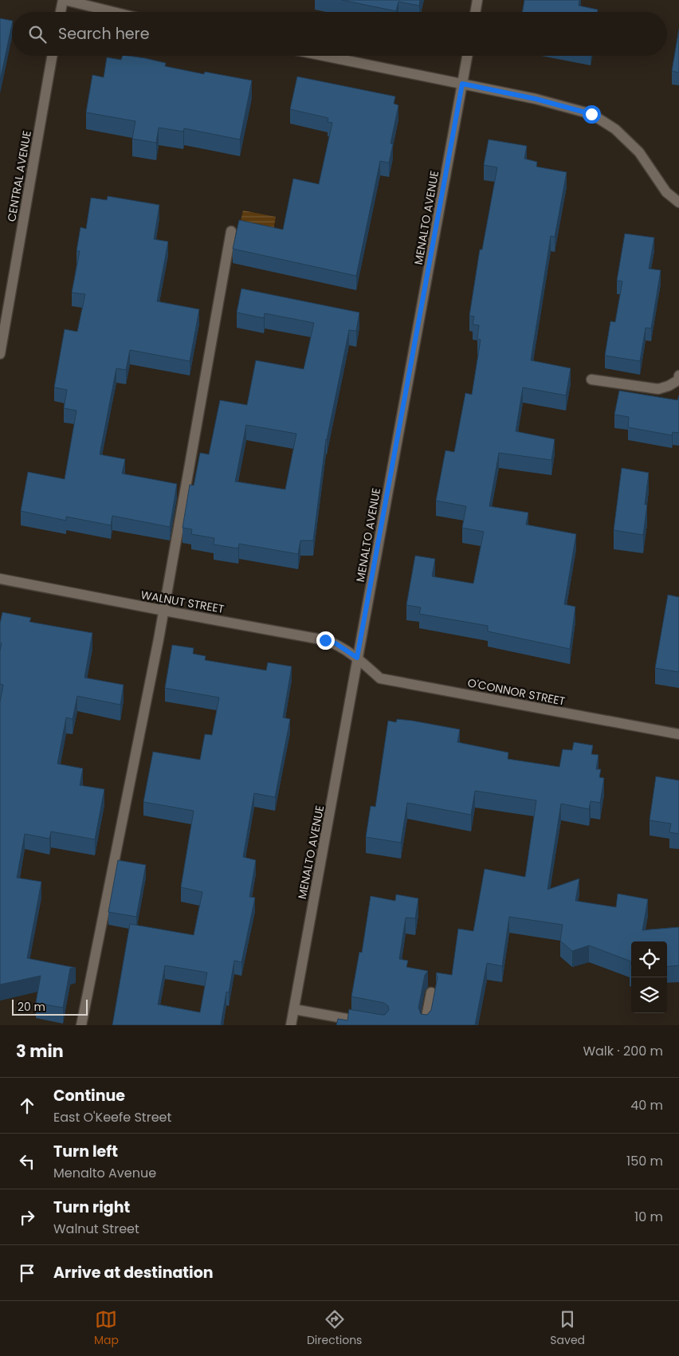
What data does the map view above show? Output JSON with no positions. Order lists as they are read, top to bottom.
{
  "streets": {
    "street": [
      "CENTRAL AVENUE",
      "MENALTO AVENUE",
      "WALNUT STREET",
      "O'CONNOR STREET"
    ]
  },
  "crossings": [
    ["MENALTO AVENUE", "WALNUT STREET"],
    ["MENALTO AVENUE", "O'CONNOR STREET"],
    ["WALNUT STREET", "O'CONNOR STREET"]
  ],
  "scale_bar": "20 m",
  "page": {
    "search": "Search here",
    "scale": "20 m",
    "heading": ["3 min", "Walk · 200 m"],
    "list": [
      ["Continue", "East O'Keefe Street", "40 m"],
      ["Turn left", "Menalto Avenue", "150 m"],
      ["Turn right", "Walnut Street", "10 m"],
      "Arrive at destination"
    ],
    "nav": ["Map", "Directions", "Saved"]
  }
}
